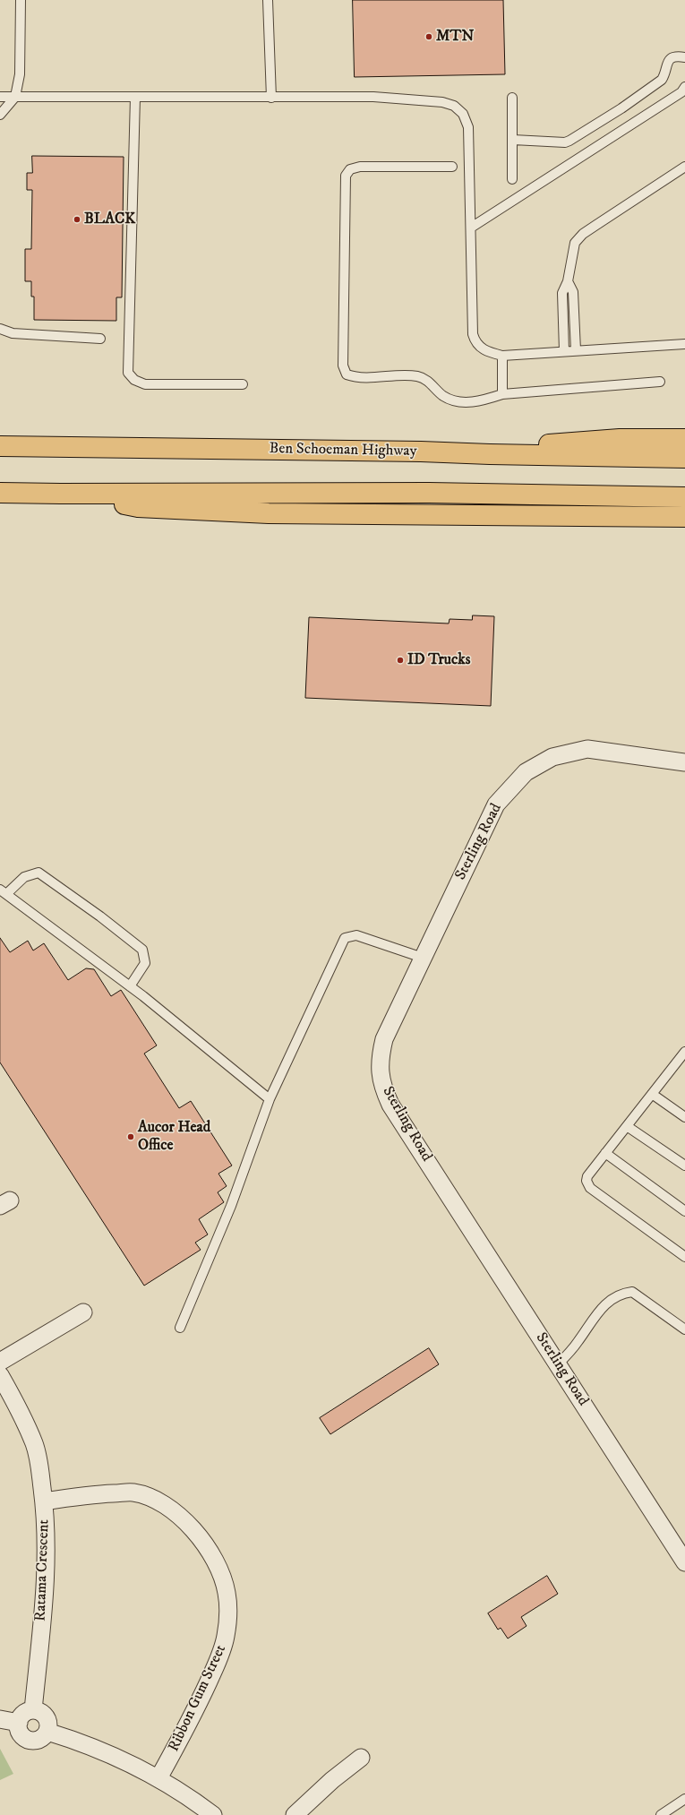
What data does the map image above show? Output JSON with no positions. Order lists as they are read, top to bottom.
{
  "streets": {
    "highway": ["Ben Schoeman Highway"],
    "street": ["Sterling Road", "Ratama Crescent", "Ribbon Gum Street"]
  },
  "crossings": [
    ["Ratama Crescent", "Ribbon Gum Street"]
  ],
  "places": [
    "MTN",
    "BLACK",
    "ID Trucks",
    "Aucor Head Office"
  ]
}
